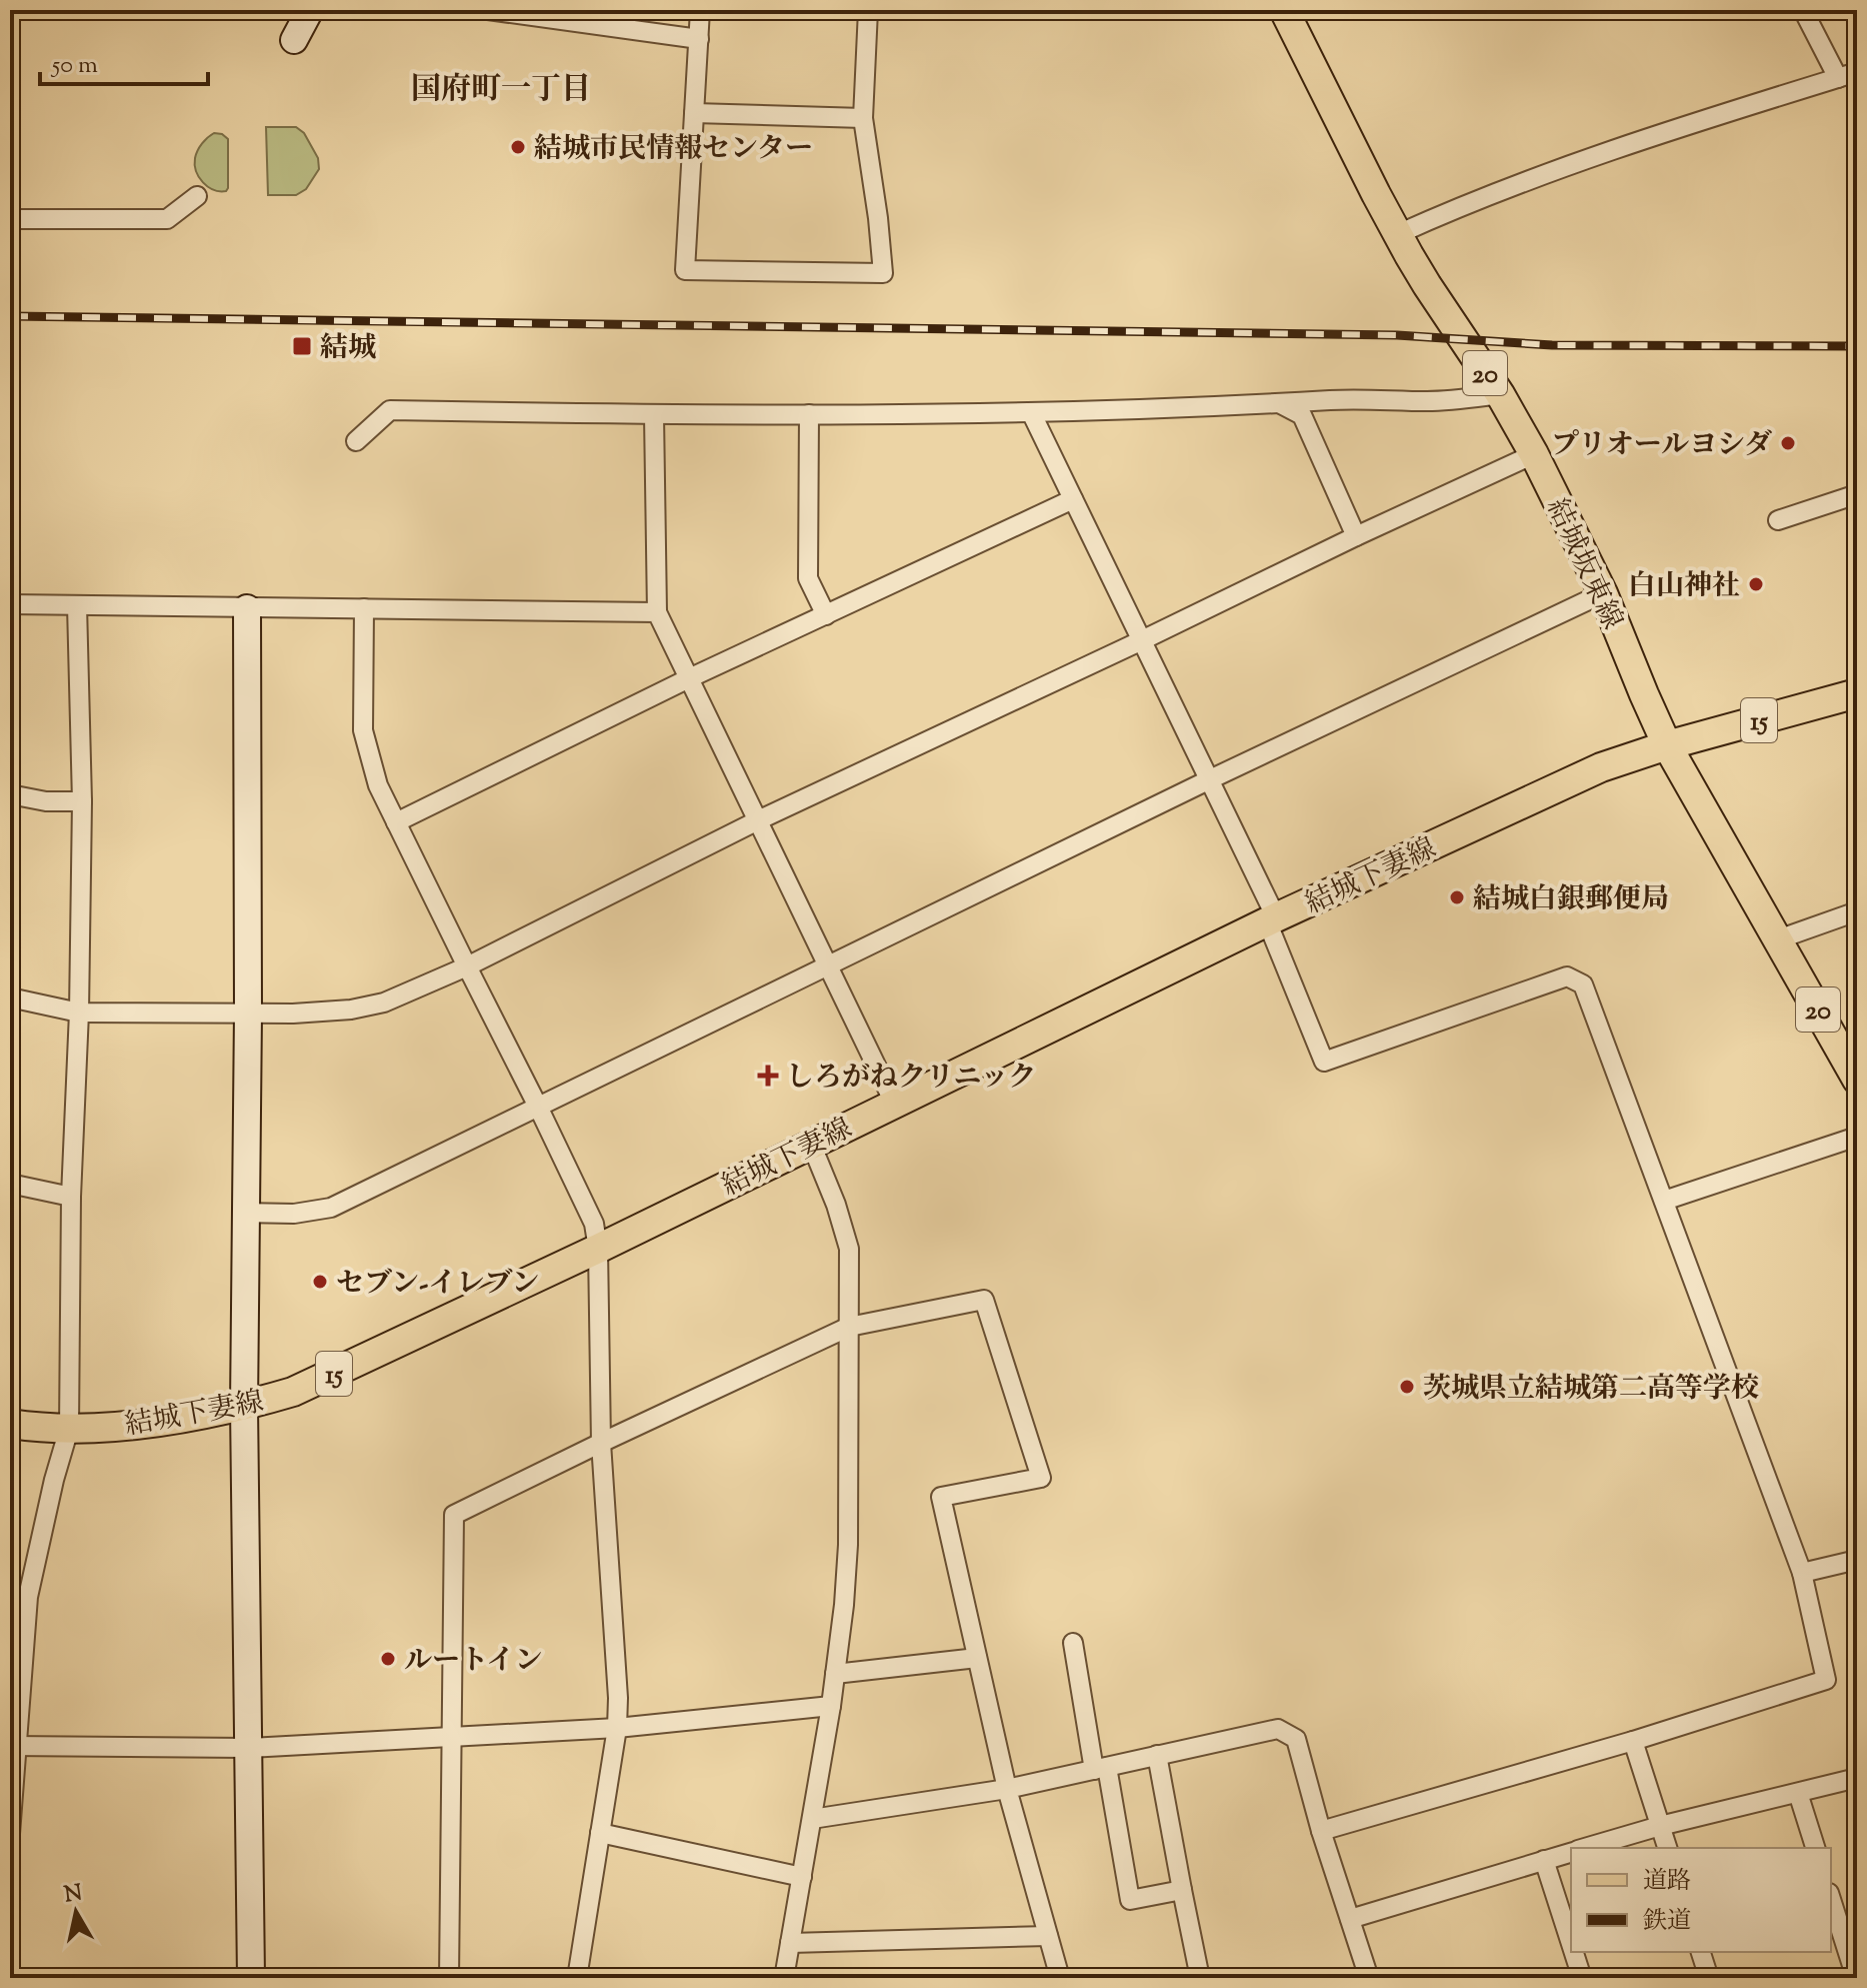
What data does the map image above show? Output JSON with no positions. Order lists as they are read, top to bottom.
{
  "streets": {
    "main road": [
      "20",
      "結城坂東線",
      "15",
      "結城下妻線"
    ]
  },
  "crossings": [
    ["結城坂東線", "結城下妻線"]
  ],
  "districts": ["国府町一丁目"],
  "places": {
    "other": [
      "結城市民情報センター",
      "プリオールヨシダ",
      "白山神社",
      "結城白銀郵便局",
      "セブン-イレブン",
      "茨城県立結城第二高等学校",
      "ルートイン"
    ],
    "transit": ["結城"],
    "health": ["しろがねクリニック"]
  },
  "legend": ["道路", "鉄道"],
  "scale_bar": "50 m",
  "north": "top"
}
